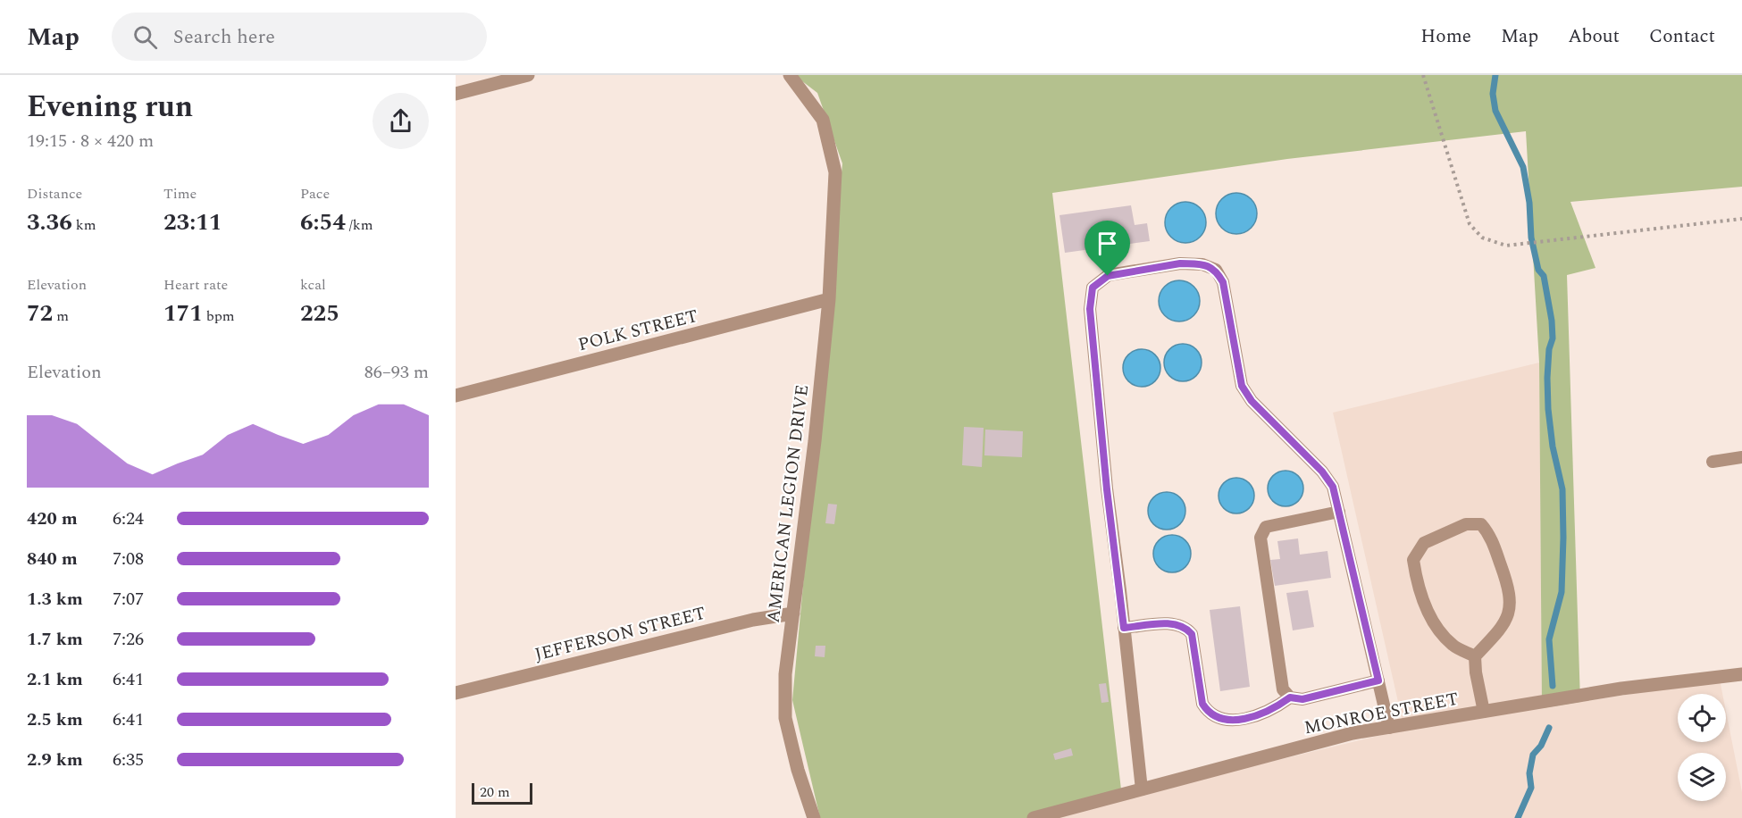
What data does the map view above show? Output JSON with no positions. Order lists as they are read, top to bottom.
{
  "streets": {
    "street": [
      "POLK STREET",
      "AMERICAN LEGION DRIVE",
      "JEFFERSON STREET",
      "MONROE STREET"
    ]
  },
  "crossings": [
    ["POLK STREET", "AMERICAN LEGION DRIVE"],
    ["AMERICAN LEGION DRIVE", "JEFFERSON STREET"]
  ],
  "scale_bar": "20 m",
  "page": {
    "header": "Map",
    "search": "Search here",
    "nav": [
      "Home",
      "Map",
      "About",
      "Contact"
    ],
    "heading": ["Evening run", "19:15 · 8 × 420 m"],
    "stats": [
      ["Distance", "3.36 km"],
      ["Time", "23:11"],
      ["Pace", "6:54 /km"],
      ["Elevation", "72 m"],
      ["Heart rate", "171 bpm"],
      ["kcal", "225"]
    ],
    "chart": ["Elevation", "86–93 m"],
    "list": [
      {
        "name": "420 m",
        "note": "6:24"
      },
      {
        "name": "840 m",
        "note": "7:08"
      },
      {
        "name": "1.3 km",
        "note": "7:07"
      },
      {
        "name": "1.7 km",
        "note": "7:26"
      },
      {
        "name": "2.1 km",
        "note": "6:41"
      },
      {
        "name": "2.5 km",
        "note": "6:41"
      },
      {
        "name": "2.9 km",
        "note": "6:35"
      }
    ],
    "scale": "20 m"
  }
}
